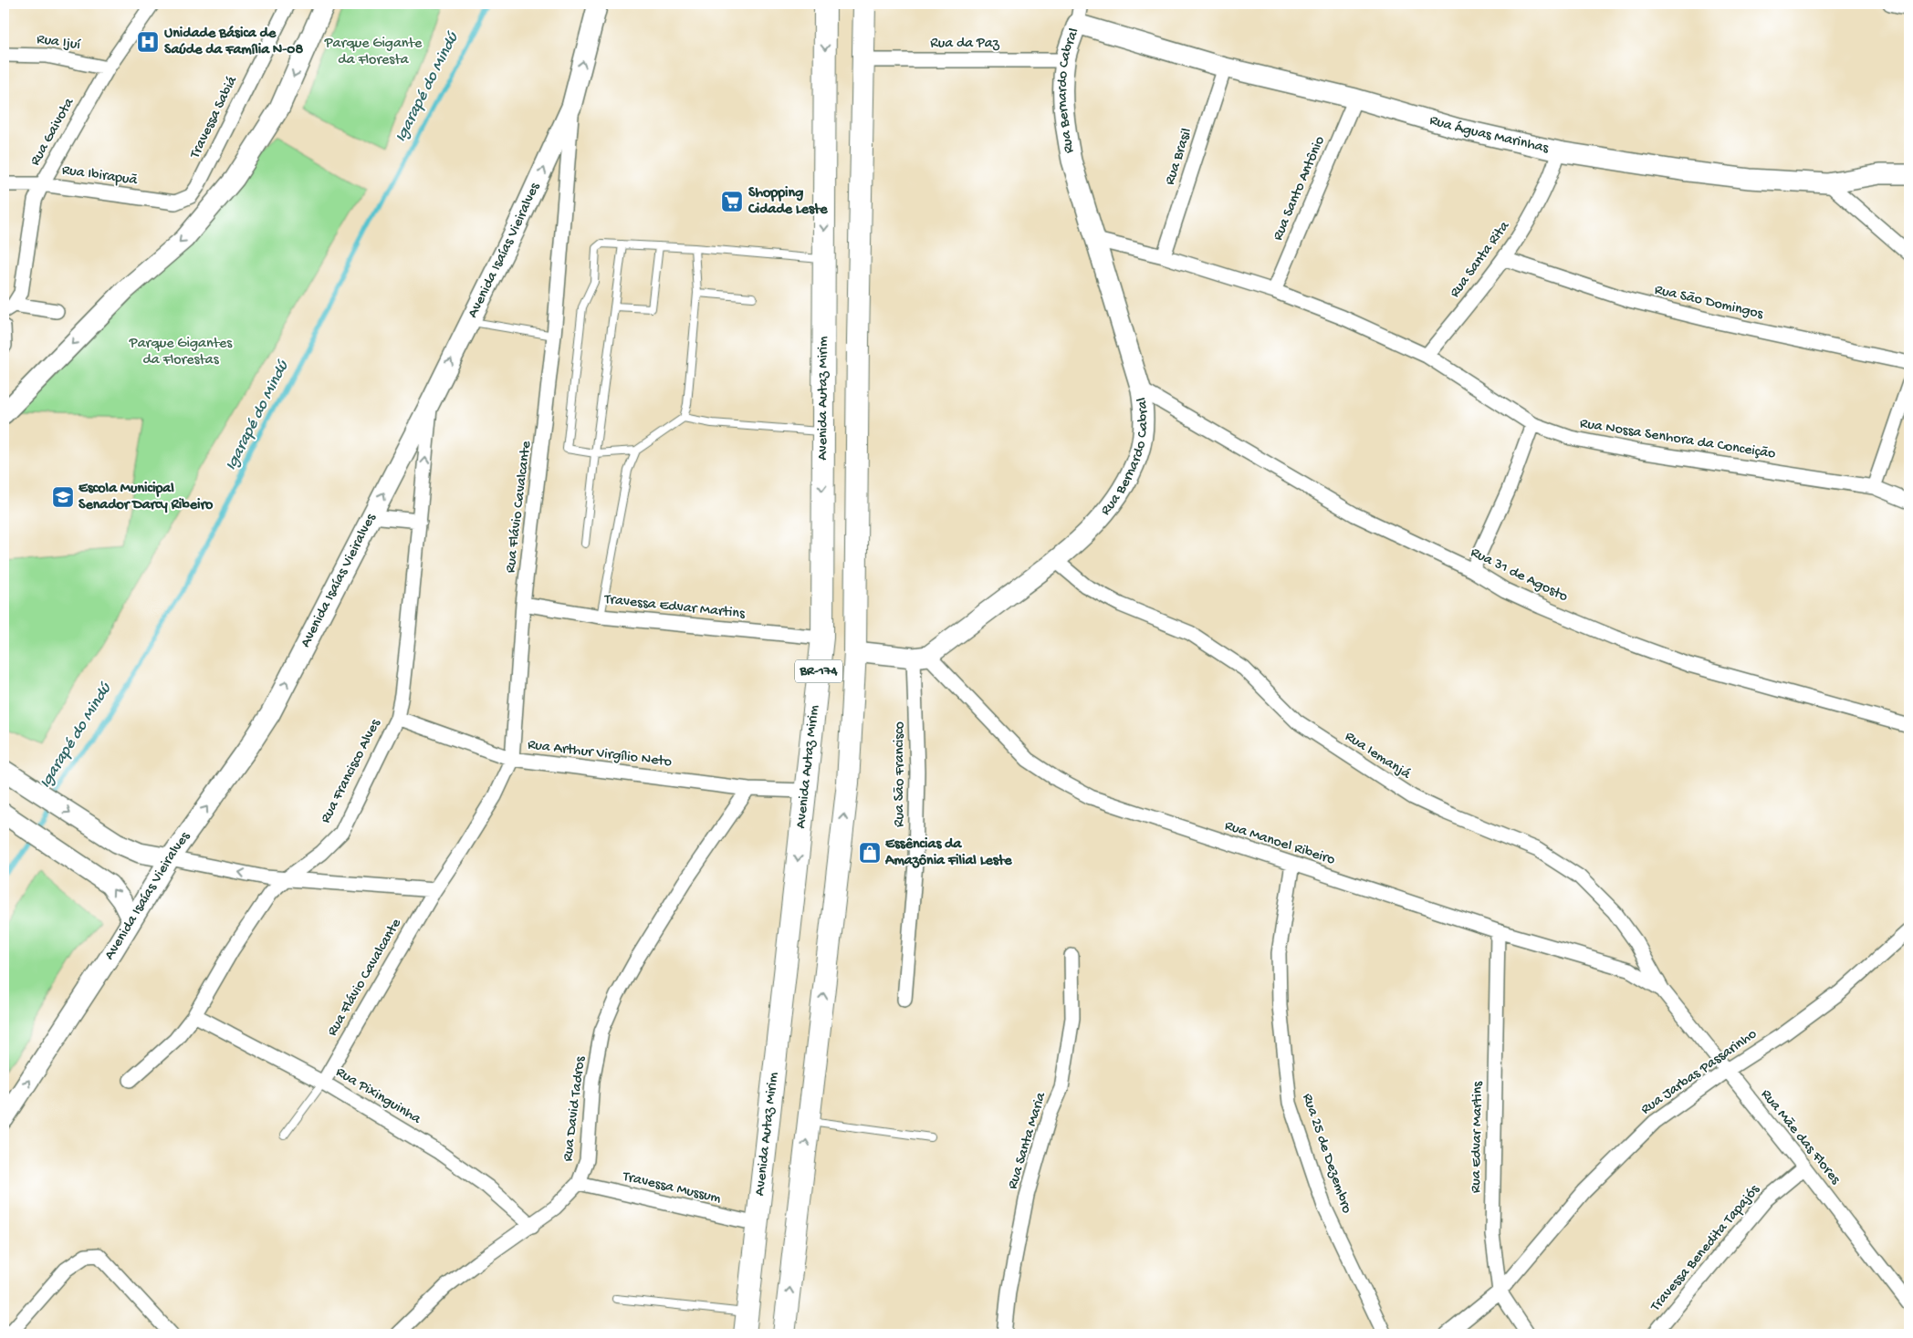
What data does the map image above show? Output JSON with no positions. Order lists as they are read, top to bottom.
{
  "streets": {
    "main road": [
      "Rua Bernardo Cabral",
      "Rua Águas Marinhas",
      "Avenida Isaías Vieiralves",
      "Avenida Autaz Mirim",
      "BR-174"
    ],
    "street": [
      "Rua Ijuí",
      "Rua da Paz",
      "Travessa Sabiá",
      "Rua Gaivota",
      "Rua Brasil",
      "Rua Ibirapuã",
      "Rua Santo Antônio",
      "Rua Santa Rita",
      "Rua São Domingos",
      "Rua Nossa Senhora da Conceição",
      "Rua Flávio Cavalcante",
      "Rua 31 de Agosto",
      "Travessa Edvar Martins",
      "Rua Arthur Virgílio Neto",
      "Rua Iemanjá",
      "Rua Francisco Alves",
      "Rua São Francisco",
      "Rua Manoel Ribeiro",
      "Rua Jarbas Passarinho",
      "Rua Pixinguinha",
      "Rua David Tadros",
      "Rua Edvar Martins",
      "Rua Mãe das Flores",
      "Rua Santa Maria",
      "Rua 25 de Dezembro",
      "Travessa Mussum",
      "Travessa Benedita Tapajós"
    ]
  },
  "crossings": [
    ["Rua Ijuí", "Rua Gaivota"],
    ["Rua da Paz", "Rua Bernardo Cabral"],
    ["Rua da Paz", "BR-174"],
    ["Rua Bernardo Cabral", "Rua Águas Marinhas"],
    ["Rua Bernardo Cabral", "Rua Nossa Senhora da Conceição"],
    ["Rua Bernardo Cabral", "Rua 31 de Agosto"],
    ["Rua Bernardo Cabral", "Rua Iemanjá"],
    ["Rua Bernardo Cabral", "Rua São Francisco"],
    ["Rua Bernardo Cabral", "Rua Manoel Ribeiro"],
    ["Travessa Sabiá", "Rua Ibirapuã"],
    ["Rua Gaivota", "Rua Ibirapuã"],
    ["Rua Águas Marinhas", "Rua Brasil"],
    ["Rua Águas Marinhas", "Rua Santo Antônio"],
    ["Rua Águas Marinhas", "Rua Santa Rita"],
    ["Rua Brasil", "Rua Nossa Senhora da Conceição"],
    ["Rua Santo Antônio", "Rua Nossa Senhora da Conceição"],
    ["Avenida Isaías Vieiralves", "Rua Flávio Cavalcante"],
    ["Avenida Isaías Vieiralves", "Rua Francisco Alves"],
    ["Rua Santa Rita", "Rua São Domingos"],
    ["Rua Santa Rita", "Rua Nossa Senhora da Conceição"],
    ["Avenida Autaz Mirim", "Travessa Edvar Martins"],
    ["Avenida Autaz Mirim", "Rua Arthur Virgílio Neto"],
    ["Avenida Autaz Mirim", "Travessa Mussum"],
    ["Rua Flávio Cavalcante", "Travessa Edvar Martins"],
    ["Rua Flávio Cavalcante", "Rua Arthur Virgílio Neto"],
    ["Rua Flávio Cavalcante", "Rua Pixinguinha"],
    ["Rua Arthur Virgílio Neto", "Rua Francisco Alves"],
    ["Rua Arthur Virgílio Neto", "Rua David Tadros"],
    ["Rua Iemanjá", "Rua Manoel Ribeiro"],
    ["Rua Iemanjá", "Rua Mãe das Flores"],
    ["Rua Francisco Alves", "Rua Pixinguinha"],
    ["Rua São Francisco", "Rua Manoel Ribeiro"],
    ["Rua Manoel Ribeiro", "Rua Edvar Martins"],
    ["Rua Manoel Ribeiro", "Rua Mãe das Flores"],
    ["Rua Manoel Ribeiro", "Rua 25 de Dezembro"],
    ["Rua Jarbas Passarinho", "Rua Edvar Martins"],
    ["Rua Jarbas Passarinho", "Rua Mãe das Flores"],
    ["Rua Pixinguinha", "Rua David Tadros"],
    ["Rua David Tadros", "Travessa Mussum"],
    ["Rua Mãe das Flores", "Travessa Benedita Tapajós"]
  ],
  "one_way": ["Avenida Isaías Vieiralves"],
  "water": ["Igarapé do Mindú"],
  "parks": ["Parque Gigante da Floresta", "Parque Gigantes da Florestas"],
  "places": {
    "hospital": ["Unidade Básica de Saúde da Família N-08"],
    "supermarket": ["Shopping Cidade Leste"],
    "school or university": ["Escola Municipal Senador Darcy Ribeiro"],
    "shop": ["Essências da Amazônia Filial Leste"]
  }
}
